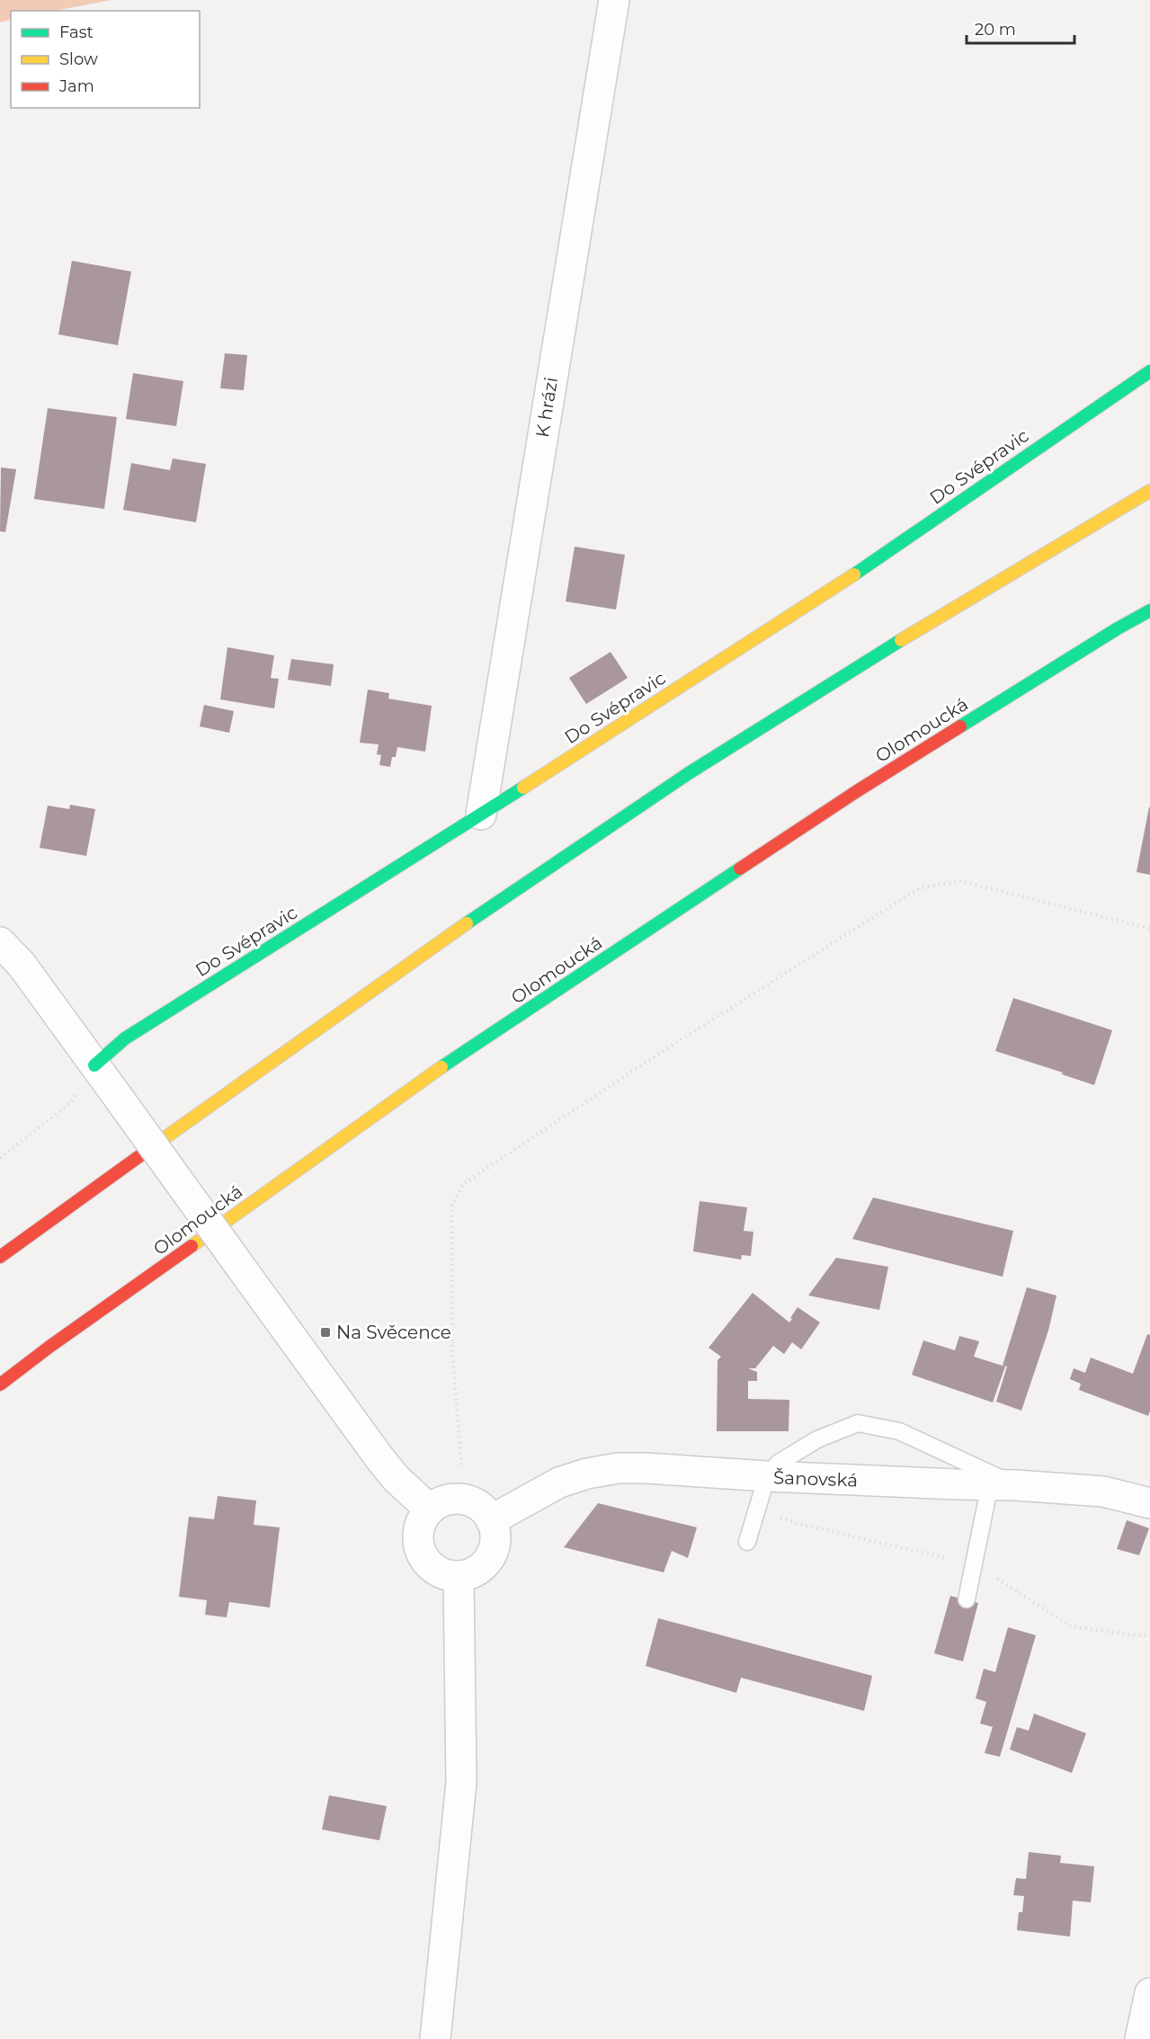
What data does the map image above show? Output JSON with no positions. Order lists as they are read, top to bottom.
{
  "streets": {
    "main road": ["Do Svépravic", "Olomoucká"],
    "street": ["K hrázi", "Šanovská"]
  },
  "crossings": [
    ["K hrázi", "Do Svépravic"]
  ],
  "places": {
    "transit": ["Na Svěcence"]
  },
  "legend": ["Fast", "Slow", "Jam"],
  "scale_bar": "20 m"
}
